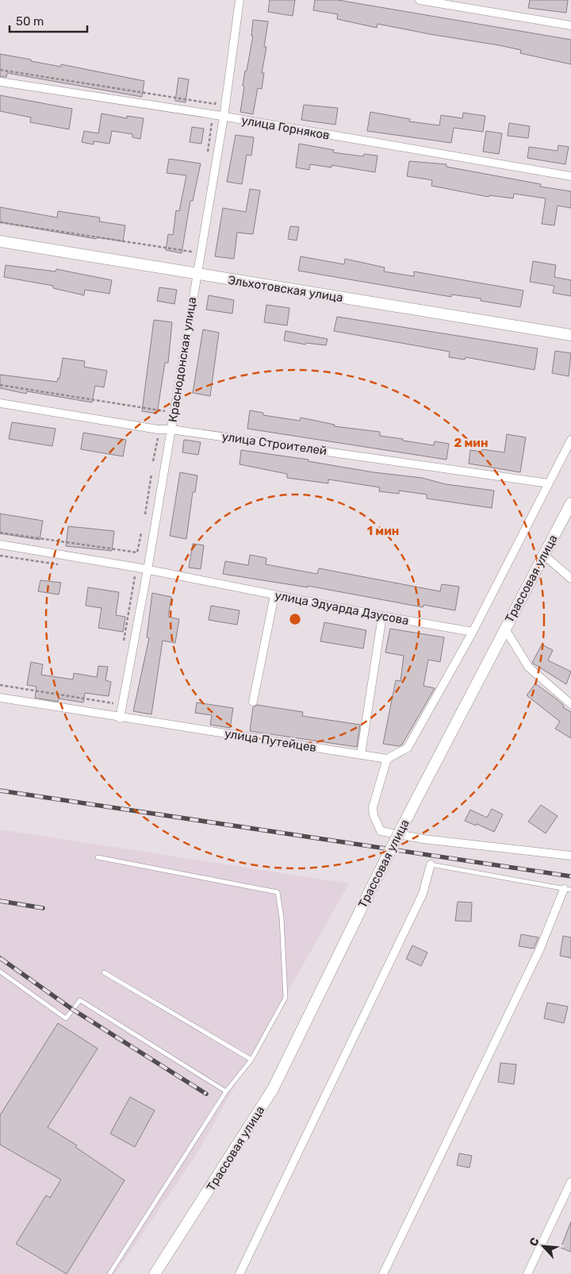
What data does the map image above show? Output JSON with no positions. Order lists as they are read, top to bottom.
{
  "streets": {
    "street": [
      "улица Горняков",
      "Эльхотовская улица",
      "Краснодонская улица",
      "улица Строителей",
      "Трассовая улица",
      "улица Эдуарда Дзусова",
      "улица Путейцев"
    ]
  },
  "crossings": [
    ["улица Горняков", "Краснодонская улица"],
    ["Эльхотовская улица", "Краснодонская улица"],
    ["Краснодонская улица", "улица Строителей"],
    ["Краснодонская улица", "улица Эдуарда Дзусова"],
    ["Краснодонская улица", "улица Путейцев"]
  ],
  "scale_bar": "50 m",
  "north": "top left",
  "rings": ["2 мин", "1 мин"]
}
